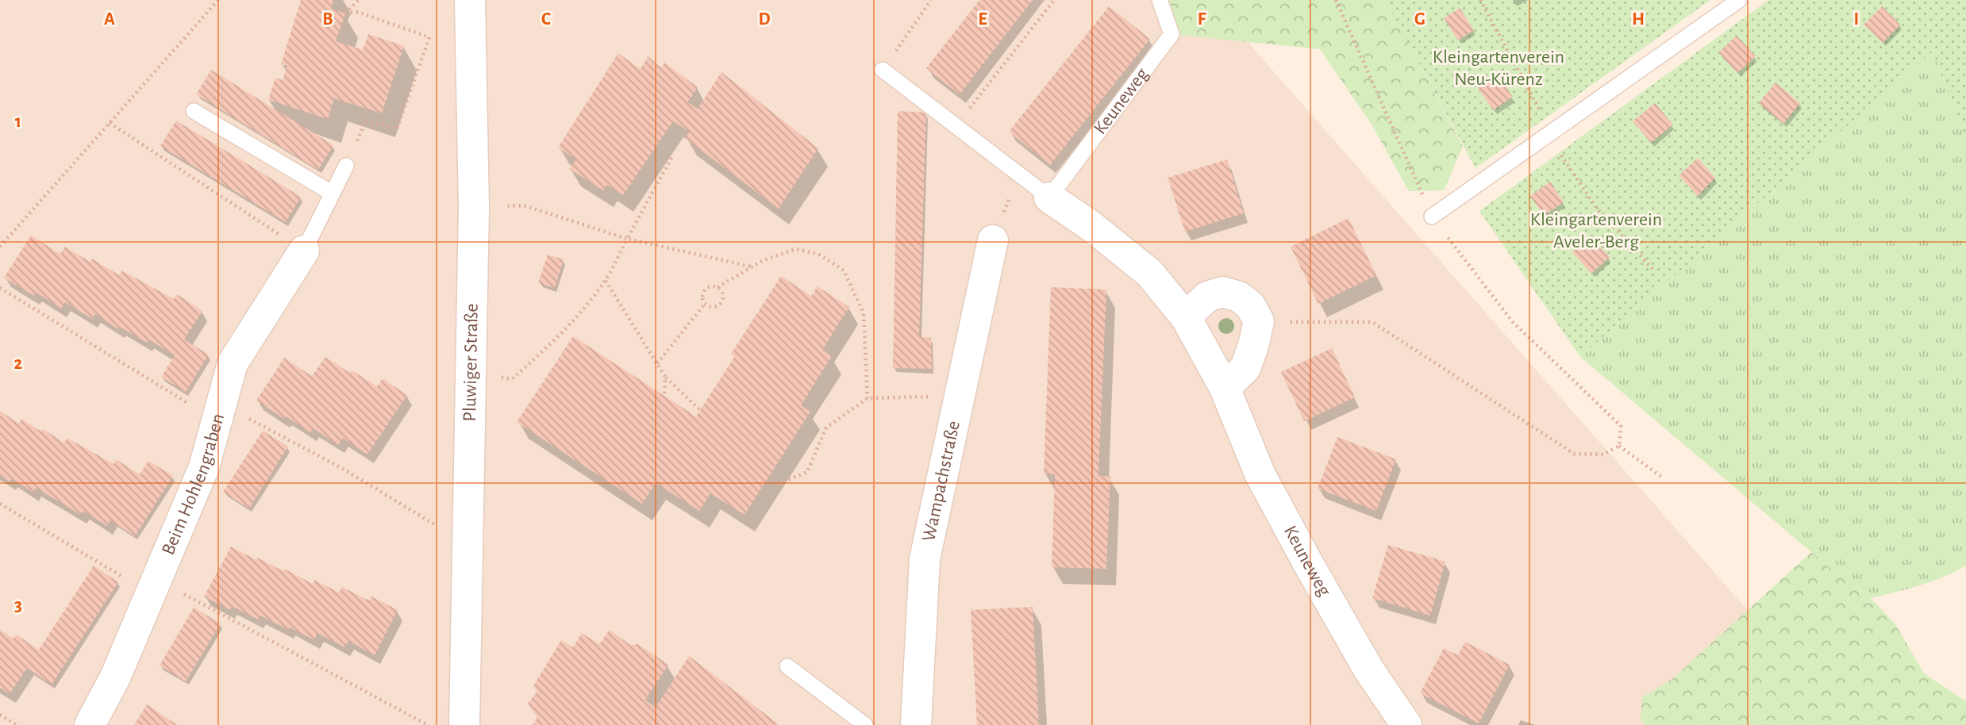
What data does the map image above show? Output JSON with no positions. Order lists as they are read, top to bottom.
{
  "streets": {
    "street": [
      "Keuneweg",
      "Pluwiger Straße",
      "Wampachstraße",
      "Beim Hohlengraben"
    ]
  },
  "parks": ["Kleingartenverein Neu-Kürenz", "Kleingartenverein Aveler-Berg"],
  "grid": {
    "columns": [
      "A",
      "B",
      "C",
      "D",
      "E",
      "F",
      "G",
      "H",
      "I"
    ],
    "rows": ["1", "2", "3"]
  }
}
